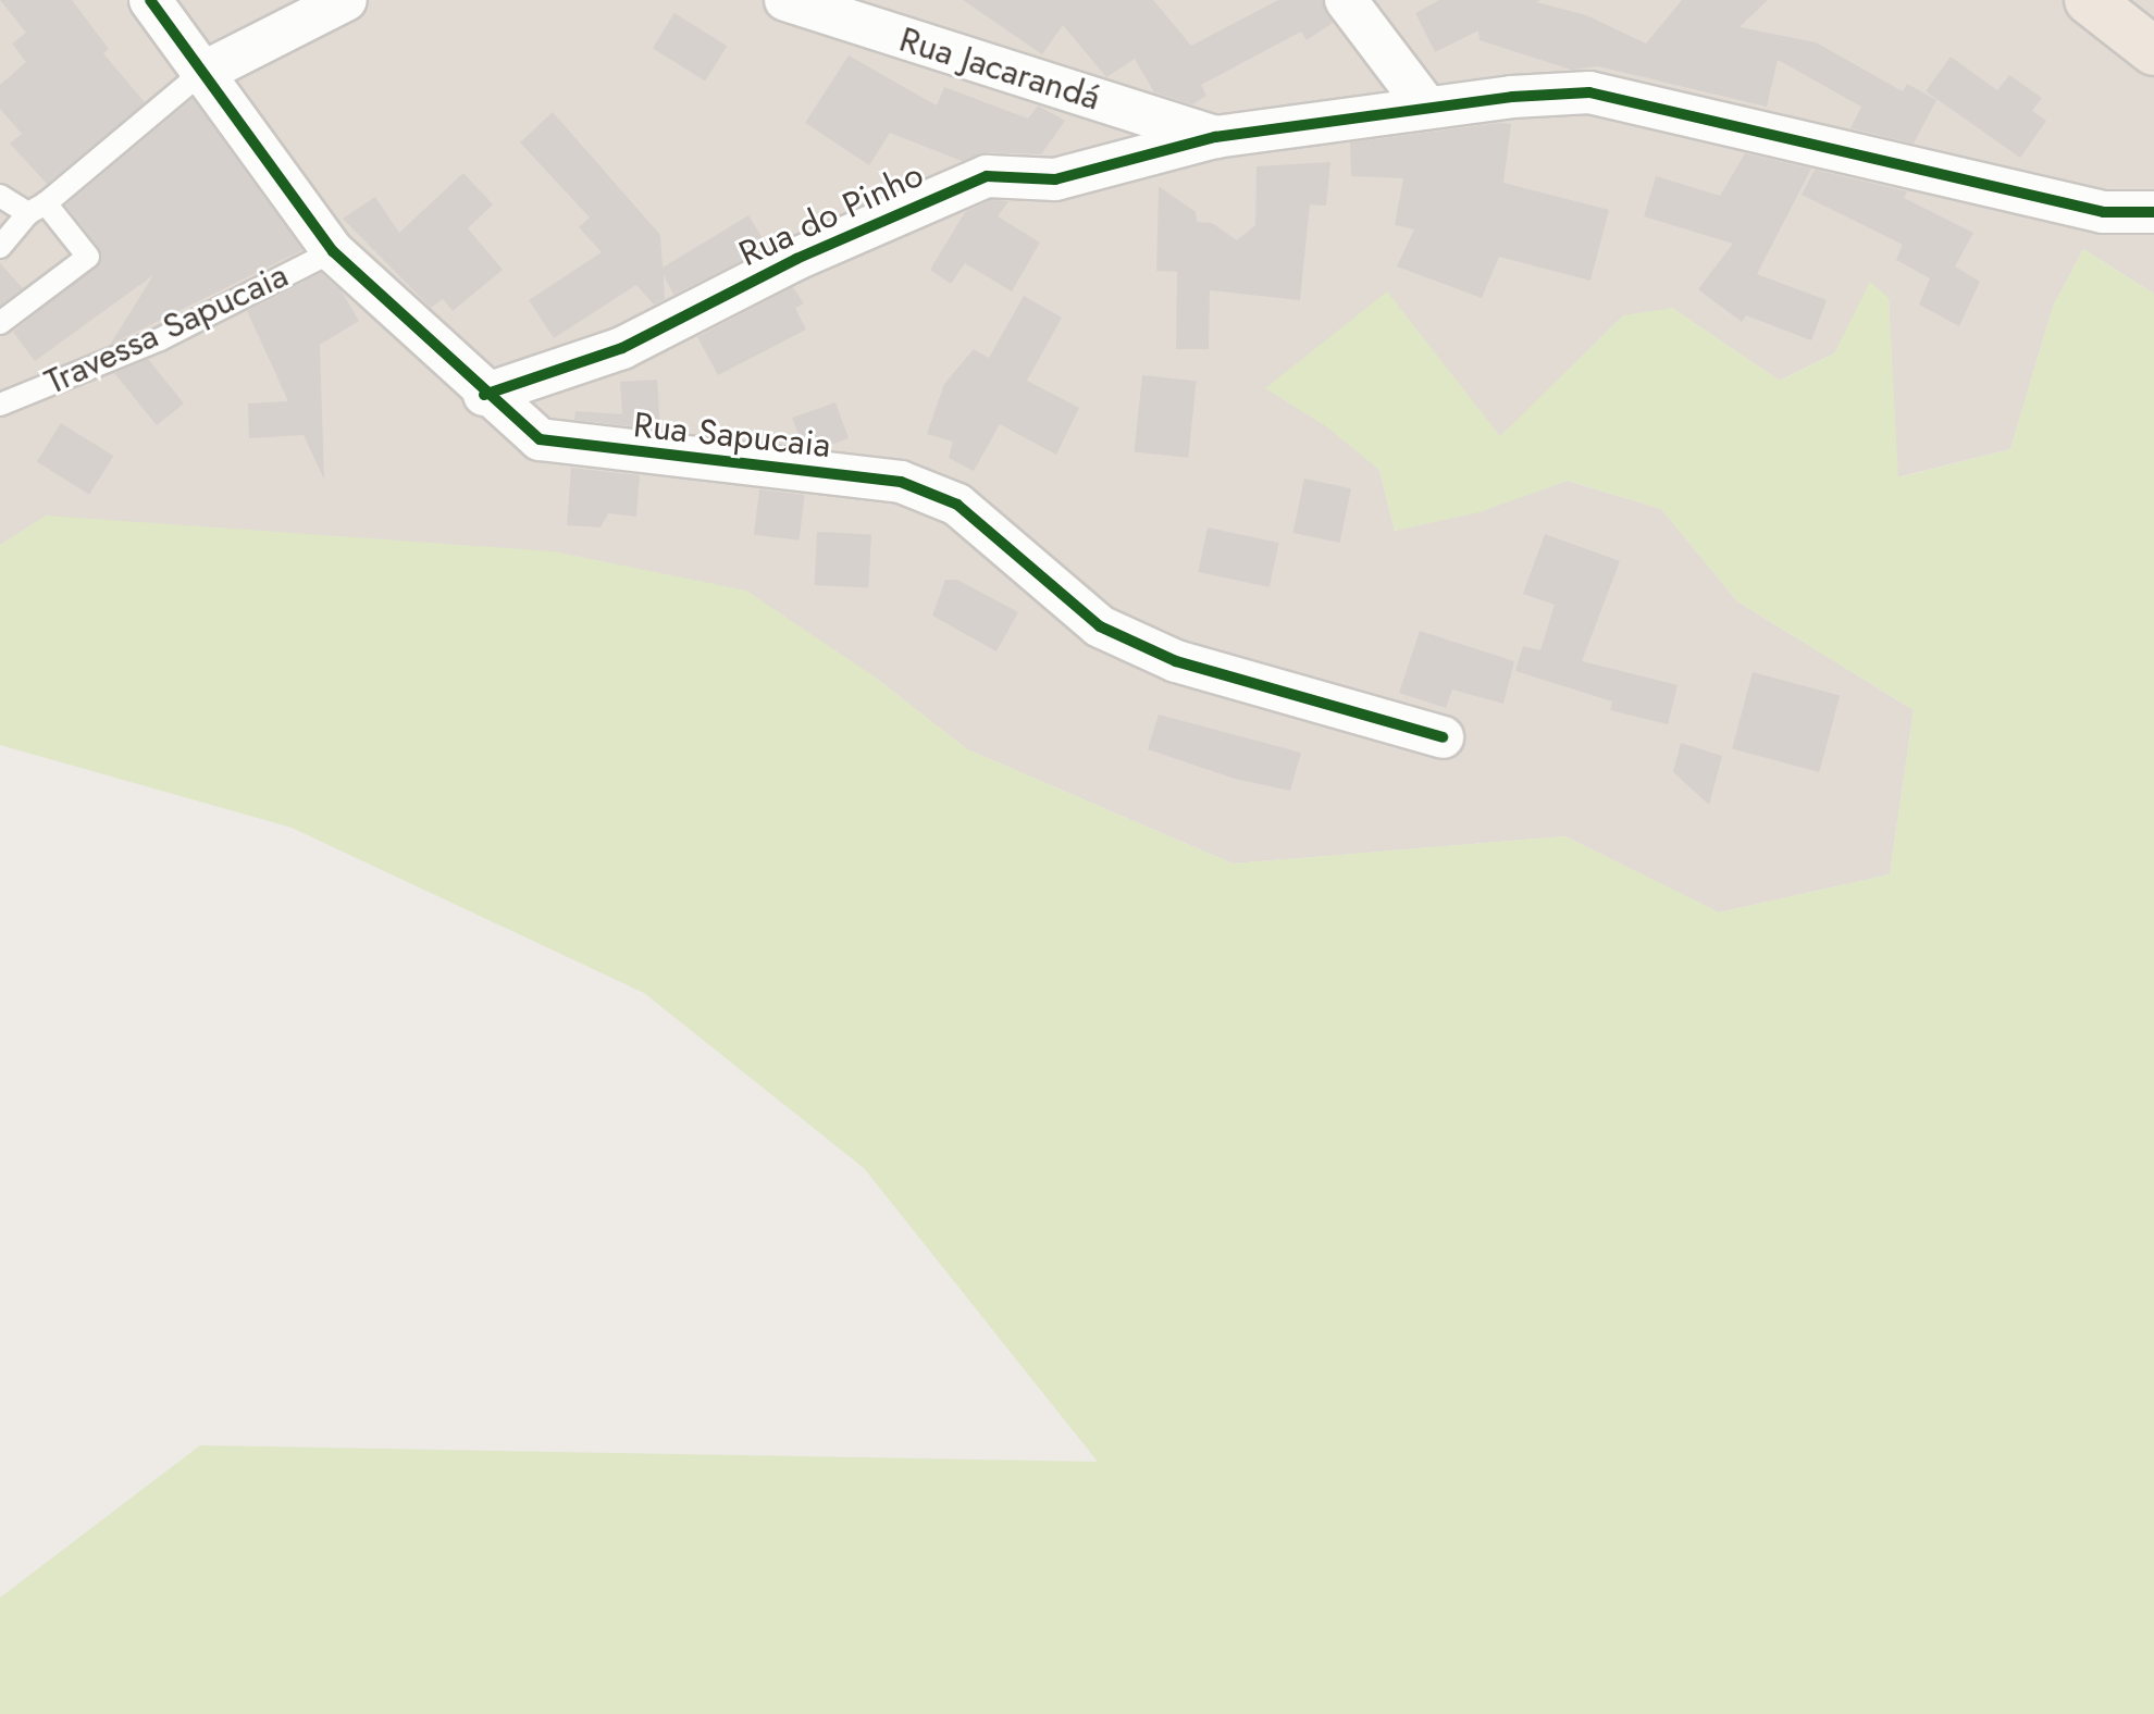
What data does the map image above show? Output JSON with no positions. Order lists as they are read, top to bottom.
{
  "streets": {
    "street": ["Rua Jacarandá", "Rua do Pinho", "Rua Sapucaia"],
    "lane": ["Travessa Sapucaia"]
  },
  "crossings": [
    ["Rua Jacarandá", "Rua do Pinho"],
    ["Rua do Pinho", "Rua Sapucaia"],
    ["Travessa Sapucaia", "Rua Sapucaia"]
  ]
}
